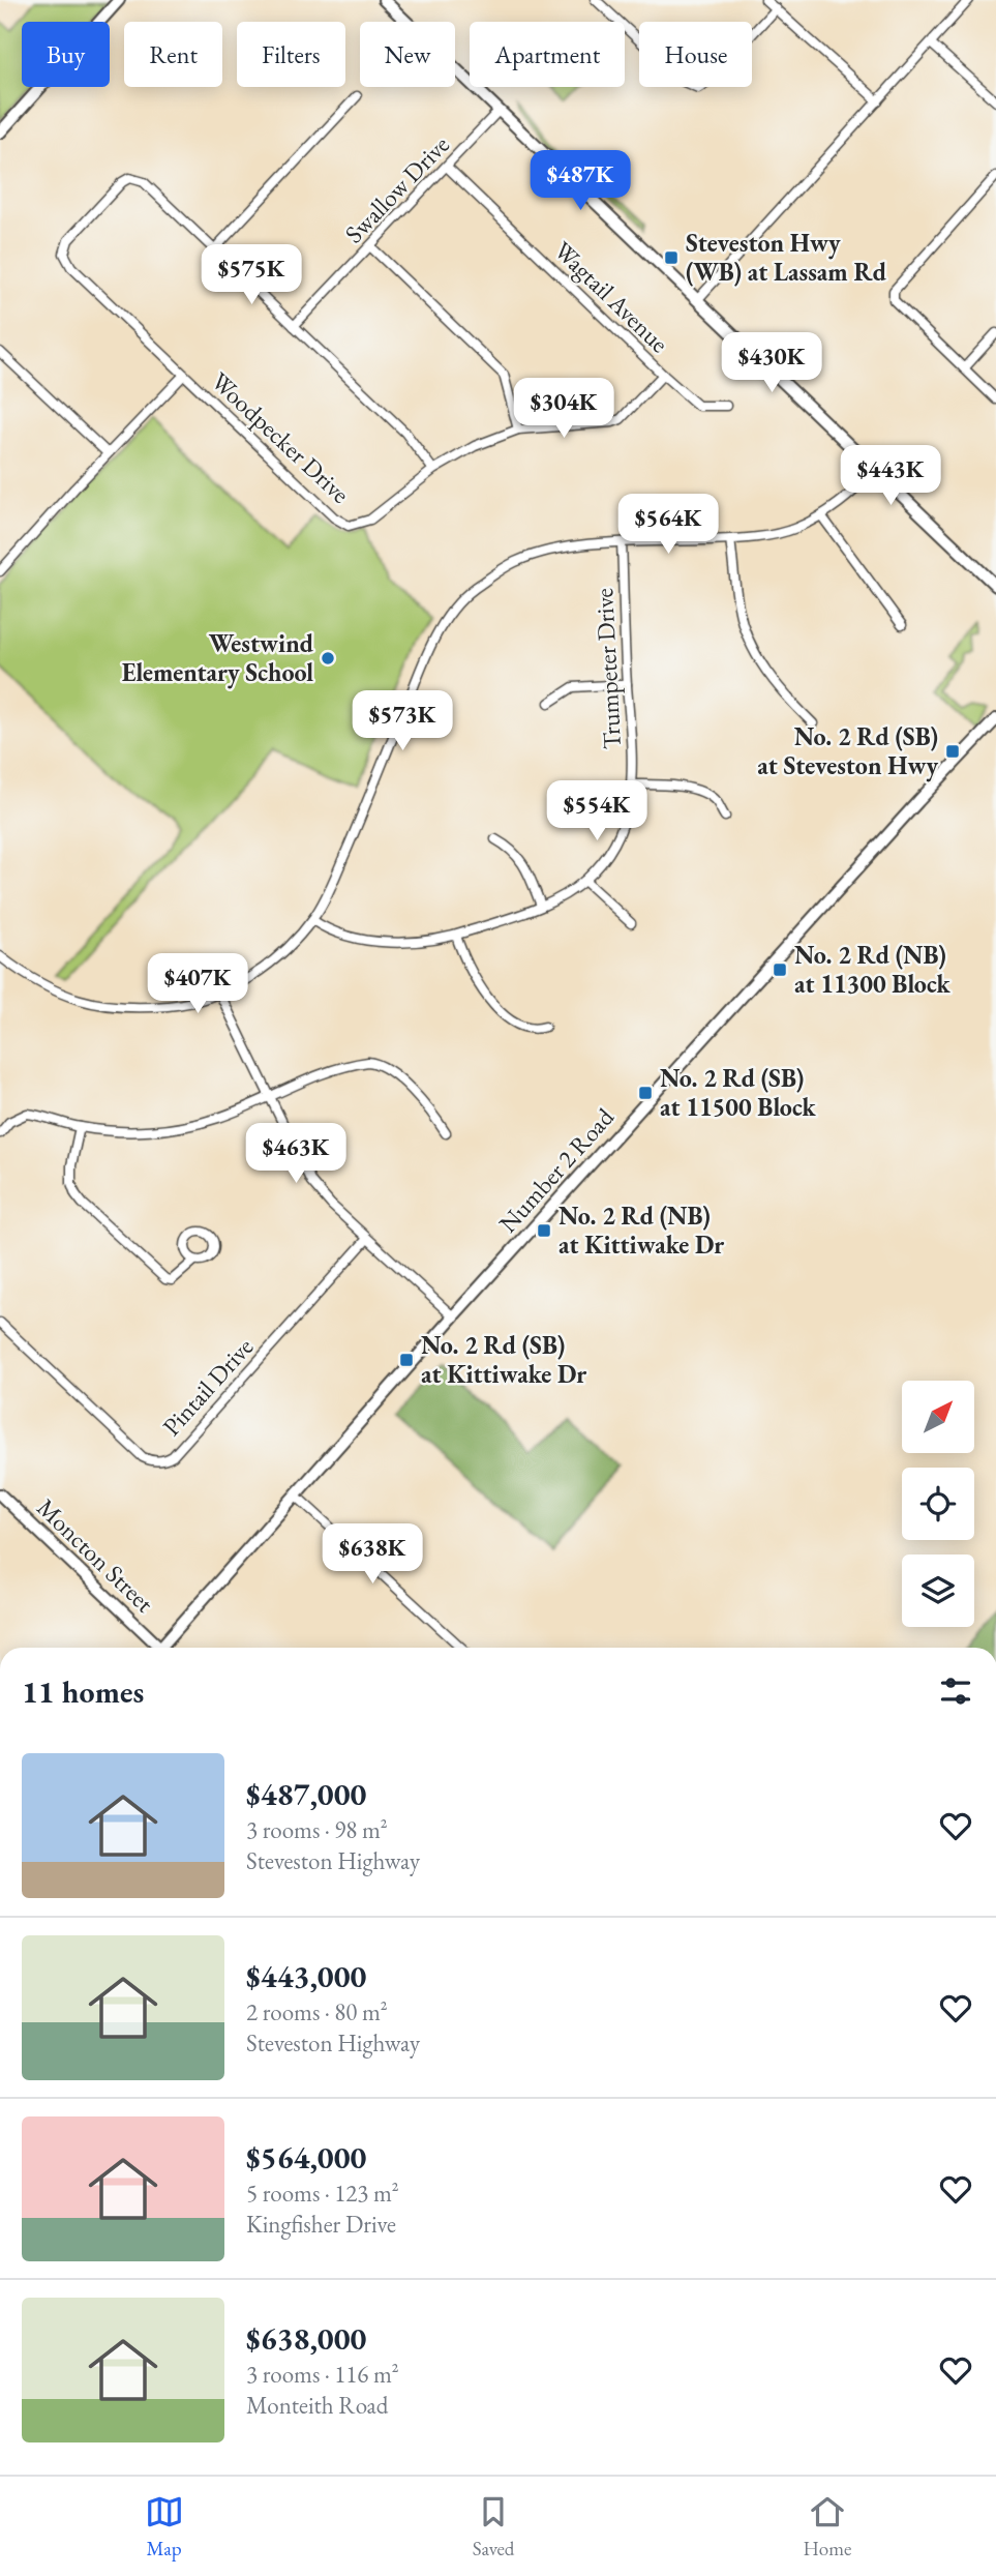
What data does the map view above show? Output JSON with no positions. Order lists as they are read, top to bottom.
{
  "streets": {
    "street": [
      "Swallow Drive",
      "Wagtail Avenue",
      "Woodpecker Drive",
      "Trumpeter Drive",
      "Number 2 Road",
      "Pintail Drive",
      "Moncton Street"
    ]
  },
  "crossings": [
    ["Swallow Drive", "Wagtail Avenue"],
    ["Wagtail Avenue", "Woodpecker Drive"]
  ],
  "places": {
    "transit": [
      "Steveston Hwy (WB) at Lassam Rd",
      "No. 2 Rd (SB) at Steveston Hwy",
      "No. 2 Rd (NB) at 11300 Block",
      "No. 2 Rd (SB) at 11500 Block",
      "No. 2 Rd (NB) at Kittiwake Dr",
      "No. 2 Rd (SB) at Kittiwake Dr"
    ],
    "other": ["Westwind Elementary School"]
  },
  "north": "top right",
  "page": {
    "chip": [
      "Buy",
      "Rent",
      "Filters",
      "New",
      "Apartment",
      "House"
    ],
    "price": [
      "$487K",
      "$575K",
      "$430K",
      "$304K",
      "$443K",
      "$564K",
      "$573K",
      "$554K",
      "$407K",
      "$463K",
      "$638K"
    ],
    "heading": "11 homes",
    "list": [
      {
        "name": "$487,000",
        "note": "3 rooms · 98 m² · Steveston Highway"
      },
      {
        "name": "$443,000",
        "note": "2 rooms · 80 m² · Steveston Highway"
      },
      {
        "name": "$564,000",
        "note": "5 rooms · 123 m² · Kingfisher Drive"
      },
      {
        "name": "$638,000",
        "note": "3 rooms · 116 m² · Monteith Road"
      }
    ],
    "tabs": ["Map", "Saved", "Home"]
  }
}
